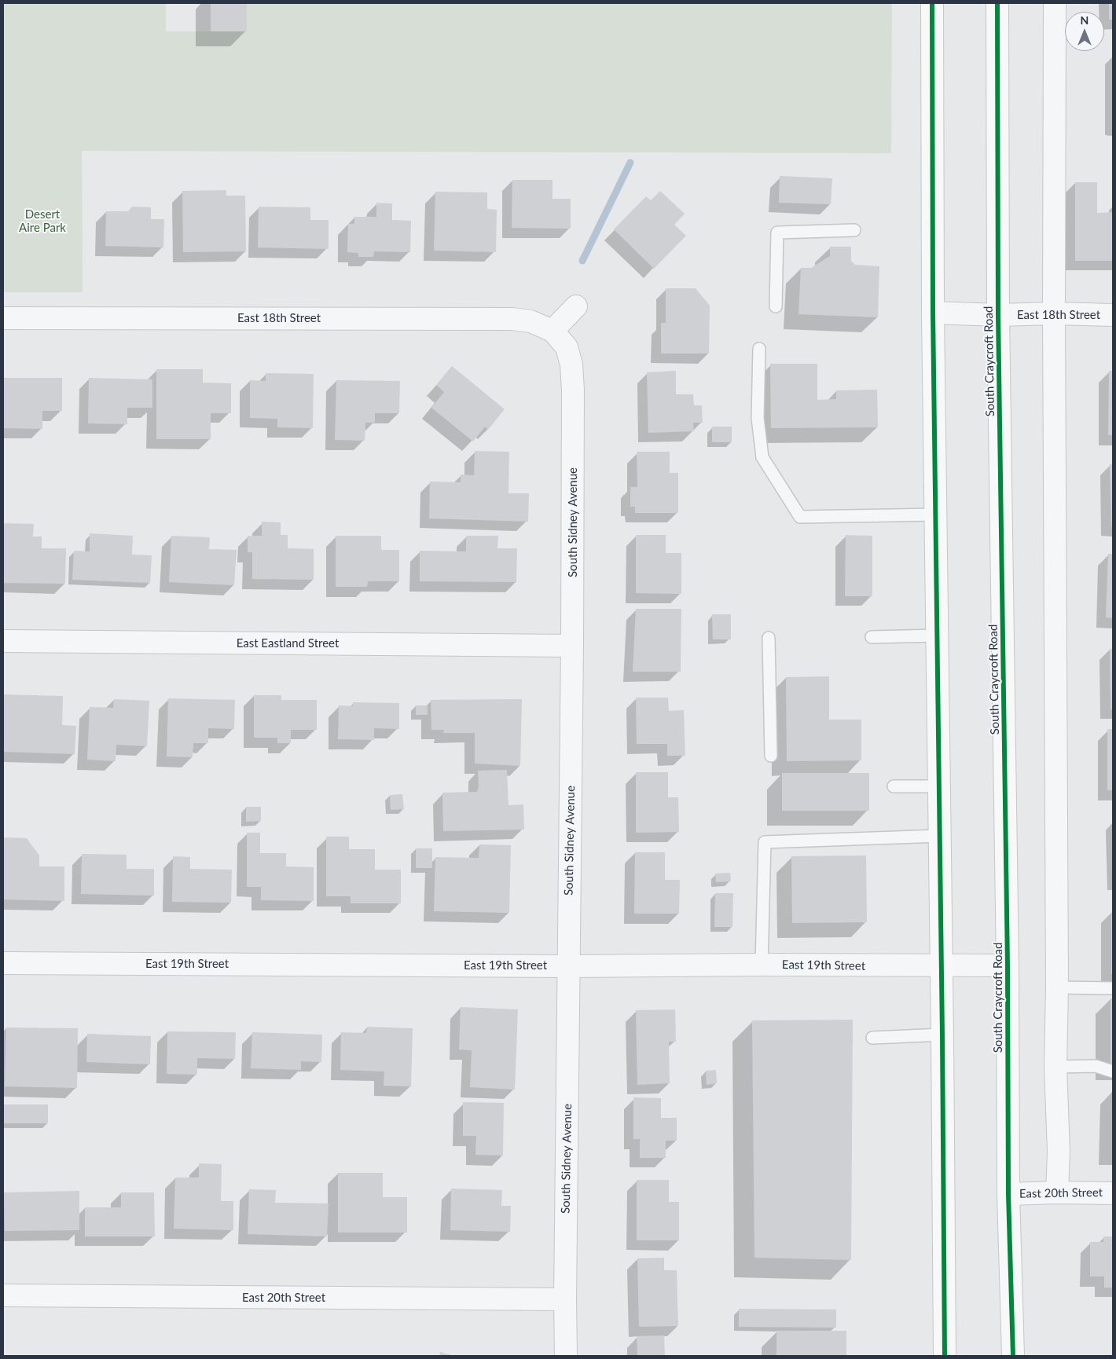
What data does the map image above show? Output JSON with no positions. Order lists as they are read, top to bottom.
{
  "streets": {
    "main road": ["South Craycroft Road"],
    "street": [
      "East 18th Street",
      "South Sidney Avenue",
      "East Eastland Street",
      "East 19th Street",
      "East 20th Street"
    ]
  },
  "crossings": [
    ["East 18th Street", "South Craycroft Road"],
    ["East 18th Street", "South Sidney Avenue"],
    ["South Craycroft Road", "East 19th Street"],
    ["South Craycroft Road", "East 20th Street"],
    ["South Sidney Avenue", "East Eastland Street"],
    ["South Sidney Avenue", "East 19th Street"],
    ["South Sidney Avenue", "East 20th Street"]
  ],
  "parks": ["Desert Aire Park"],
  "north": "top"
}
